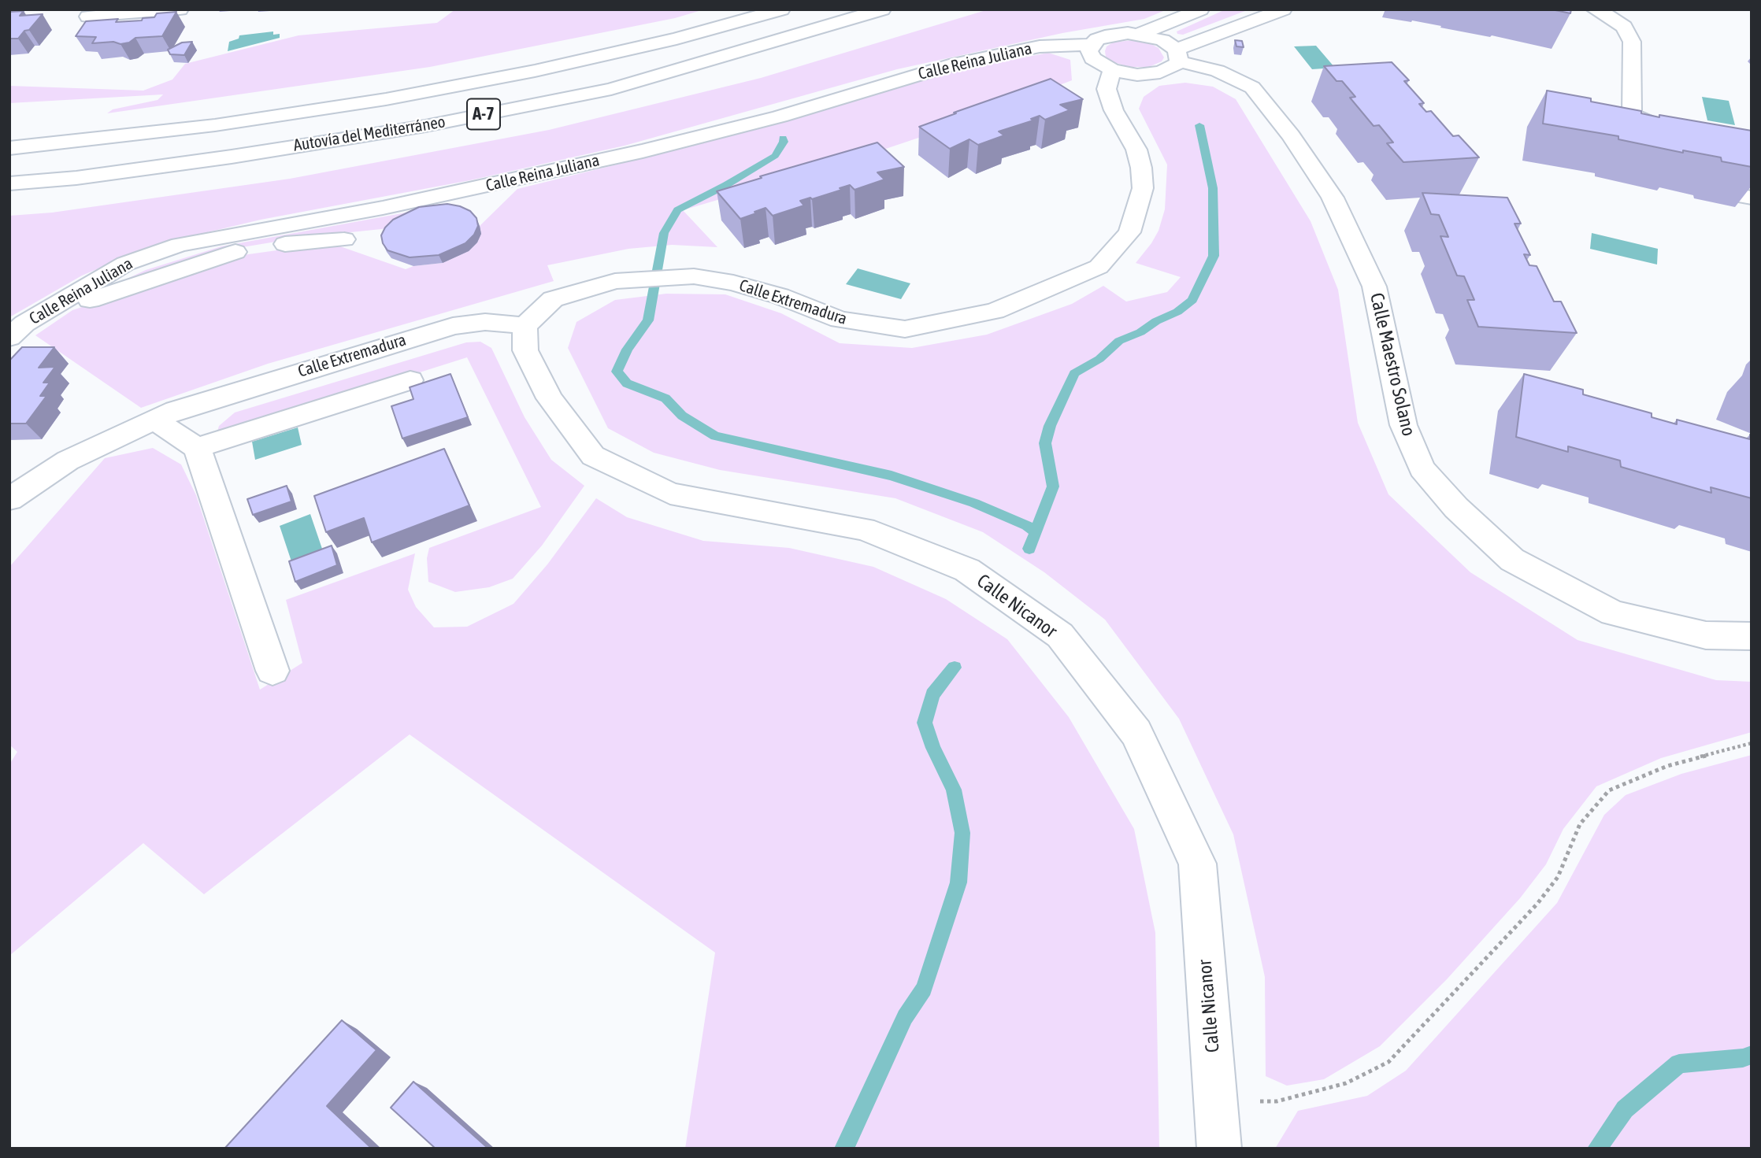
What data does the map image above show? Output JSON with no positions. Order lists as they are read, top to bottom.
{
  "streets": {
    "main road": [
      "Calle Reina Juliana",
      "A-7",
      "Autovía del Mediterráneo",
      "Calle Extremadura",
      "Calle Maestro Solano",
      "Calle Nicanor"
    ]
  },
  "crossings": [
    ["Calle Extremadura", "Calle Nicanor"]
  ]
}
